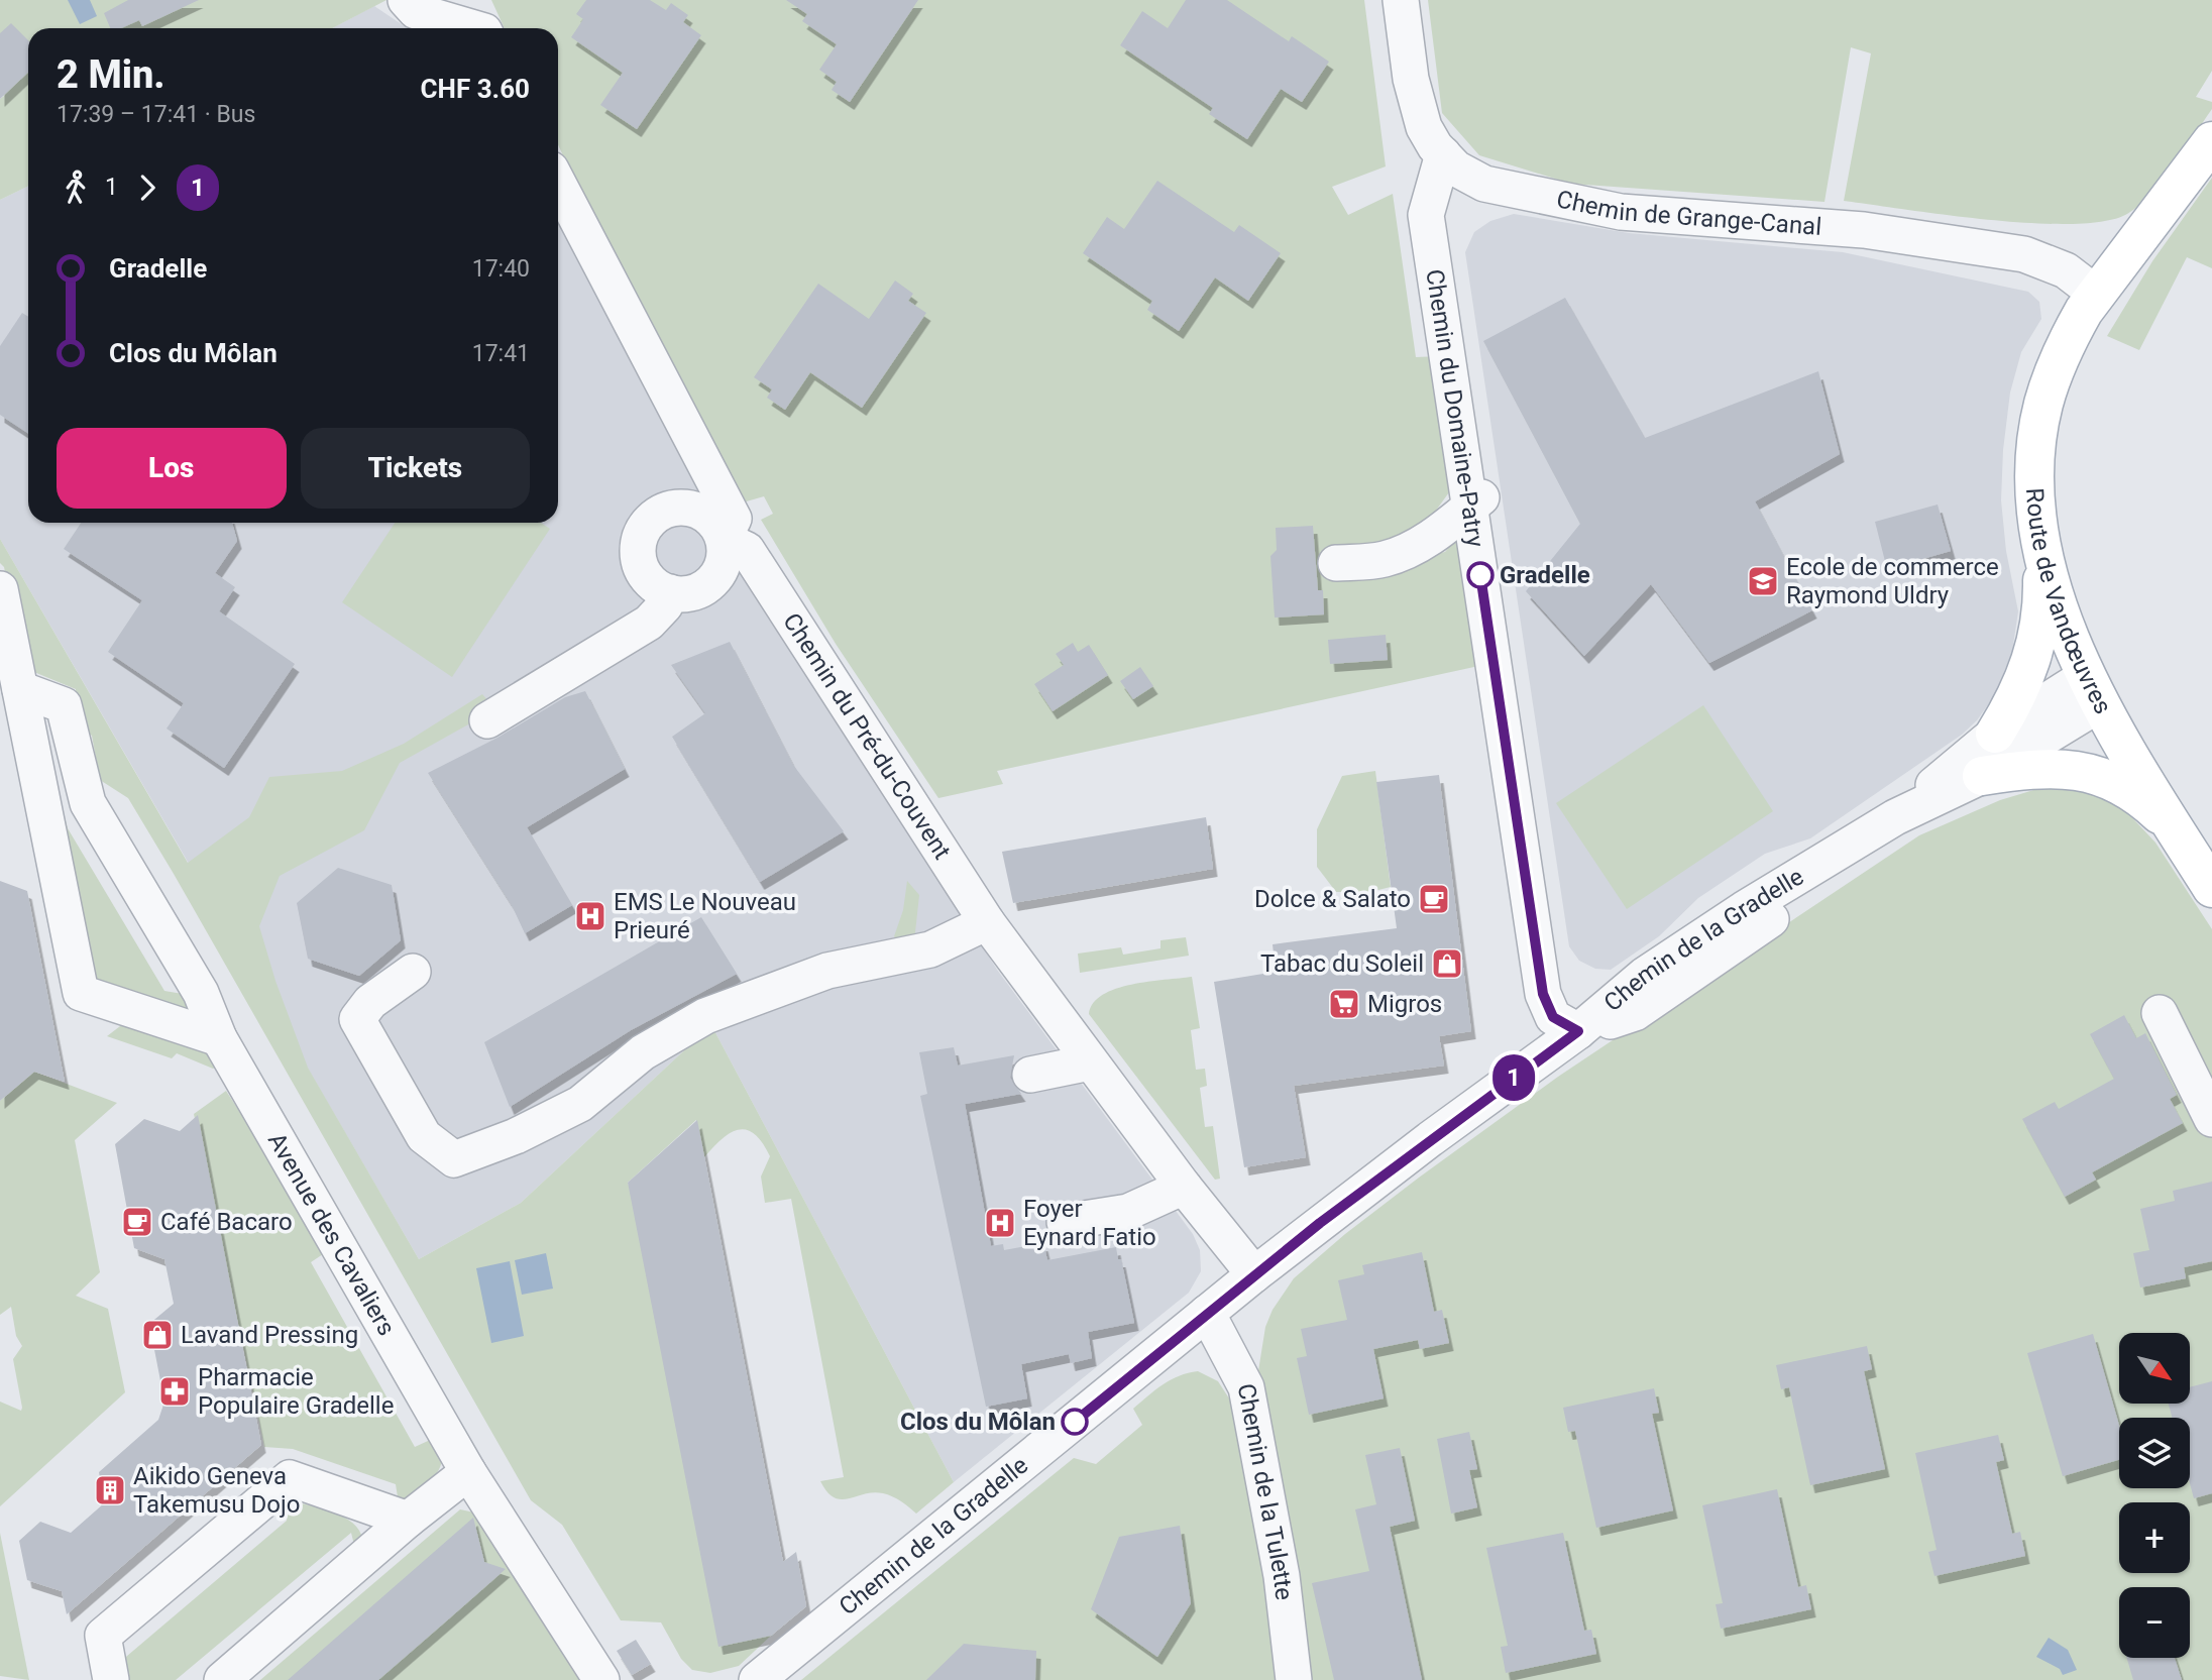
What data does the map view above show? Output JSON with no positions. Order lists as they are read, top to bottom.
{
  "streets": {
    "main road": ["Route de Vandœuvres"],
    "street": [
      "Chemin de Grange-Canal",
      "Chemin du Domaine-Patry",
      "Chemin du Pré-du-Couvent",
      "Chemin de la Gradelle",
      "Avenue des Cavaliers",
      "Chemin de la Tulette"
    ]
  },
  "crossings": [
    ["Chemin de Grange-Canal", "Chemin du Domaine-Patry"],
    ["Chemin de Grange-Canal", "Route de Vandœuvres"],
    ["Chemin du Domaine-Patry", "Chemin de la Gradelle"],
    ["Route de Vandœuvres", "Chemin de la Gradelle"],
    ["Chemin du Pré-du-Couvent", "Chemin de la Gradelle"],
    ["Chemin de la Gradelle", "Chemin de la Tulette"]
  ],
  "places": {
    "other": ["Gradelle", "Clos du Môlan"],
    "school or university": ["Ecole de commerce Raymond Uldry"],
    "cafe": ["Dolce & Salato", "Café Bacaro"],
    "hospital": ["EMS Le Nouveau Prieuré", "Foyer Eynard Fatio"],
    "shop": ["Tabac du Soleil", "Lavand Pressing"],
    "supermarket": ["Migros"],
    "pharmacy": ["Pharmacie Populaire Gradelle"],
    "building": ["Aikido Geneva Takemusu Dojo"]
  },
  "lines": ["bus line 1"],
  "north": "bottom right",
  "page": {
    "on_map": "1",
    "heading": ["2 Min.", "17:39 – 17:41 · Bus", "CHF 3.60"],
    "legs": ["1", "1"],
    "list": [
      {
        "name": "Gradelle",
        "value": "17:40"
      },
      {
        "name": "Clos du Môlan",
        "value": "17:41"
      }
    ],
    "buttons": ["Los", "Tickets"],
    "map_buttons": ["+", "−"]
  }
}
